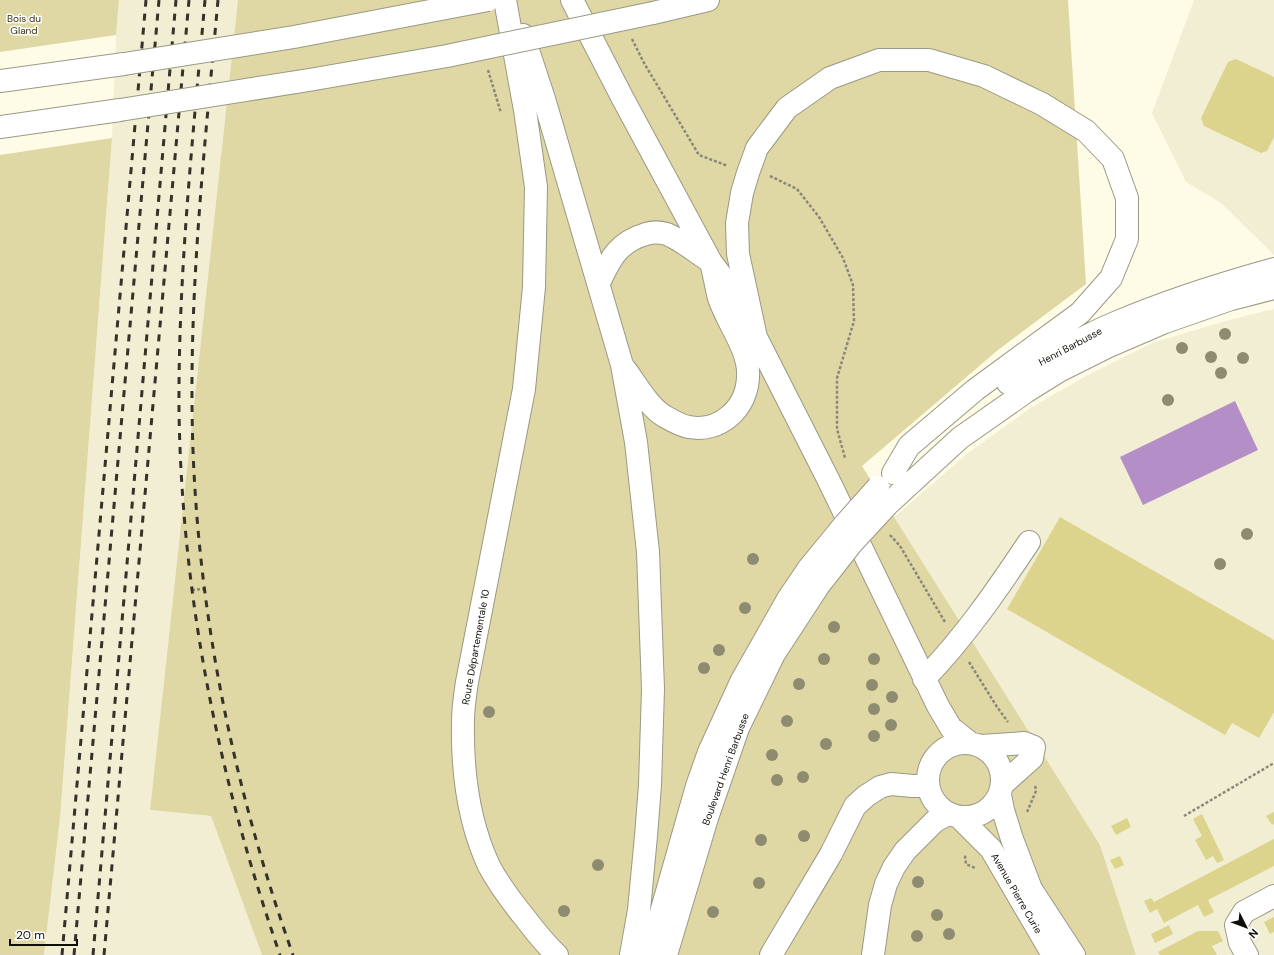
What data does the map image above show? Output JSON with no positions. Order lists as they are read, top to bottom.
{
  "streets": {
    "main road": [
      "Henri Barbusse",
      "Route Départementale 10",
      "Boulevard Henri Barbusse",
      "Avenue Pierre Curie"
    ]
  },
  "crossings": [
    ["Henri Barbusse", "Boulevard Henri Barbusse"]
  ],
  "parks": ["Bois du Gland"],
  "scale_bar": "20 m",
  "north": "bottom right"
}
